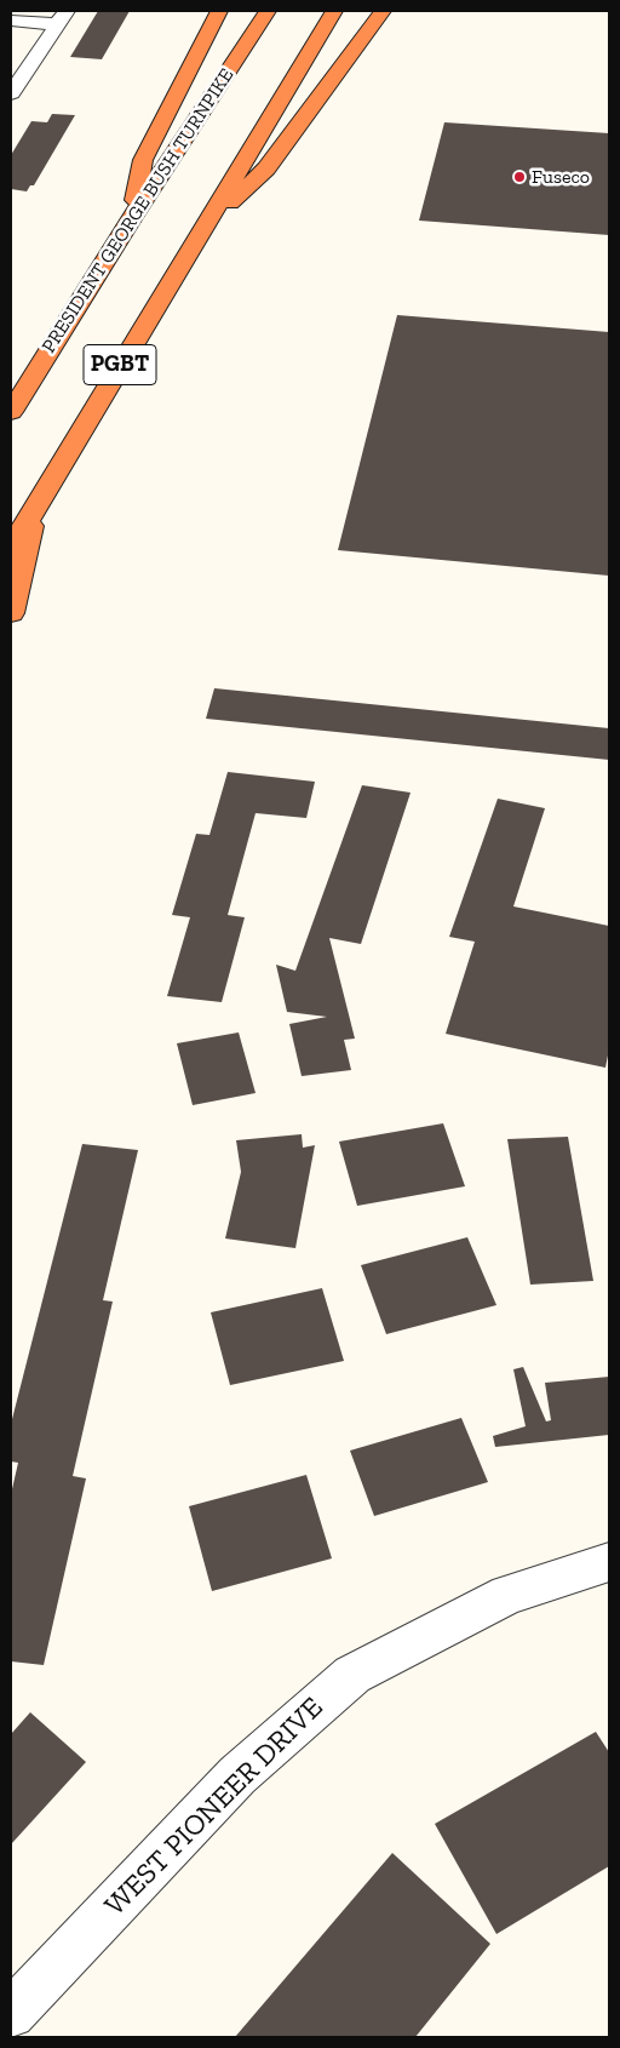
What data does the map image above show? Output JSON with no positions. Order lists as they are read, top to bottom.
{
  "streets": {
    "highway": ["PRESIDENT GEORGE BUSH TURNPIKE", "PGBT"],
    "street": ["WEST PIONEER DRIVE"]
  },
  "places": ["Fuseco"]
}
